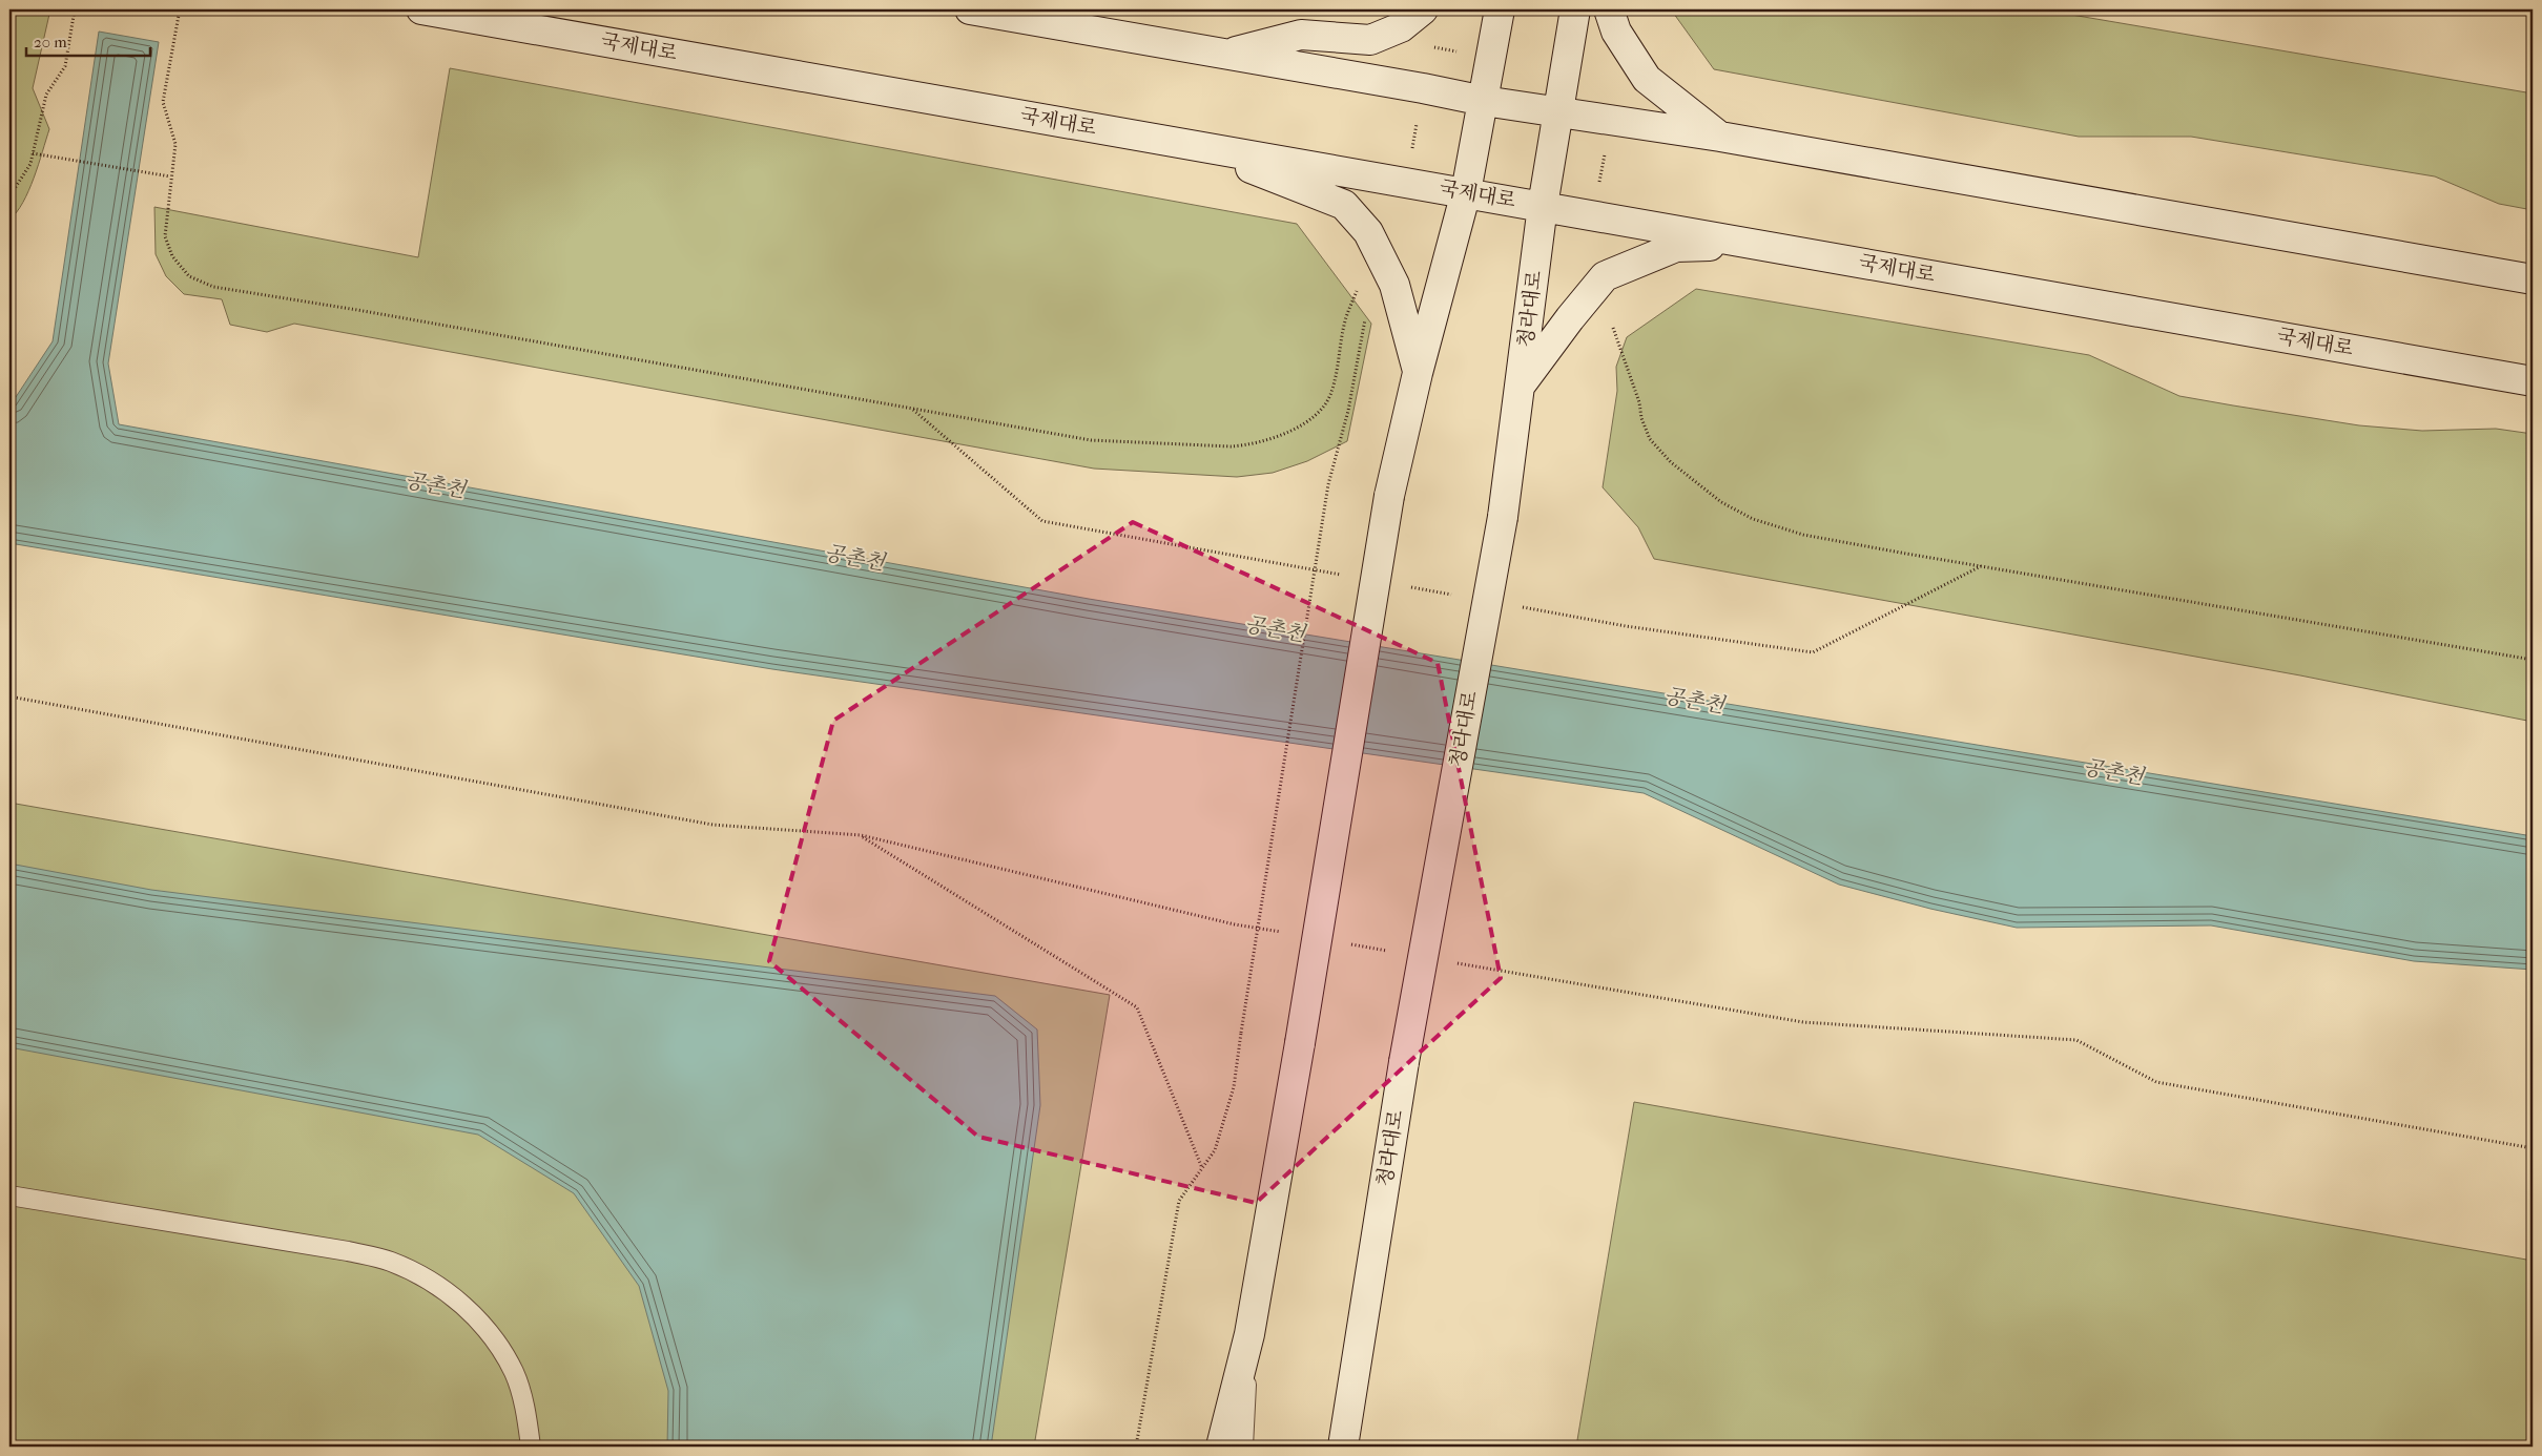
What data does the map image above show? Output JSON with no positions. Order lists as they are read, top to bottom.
{
  "streets": {
    "main road": ["국제대로", "청라대로"]
  },
  "crossings": [
    ["국제대로", "청라대로"]
  ],
  "water": ["공촌천"],
  "scale_bar": "20 m"
}
